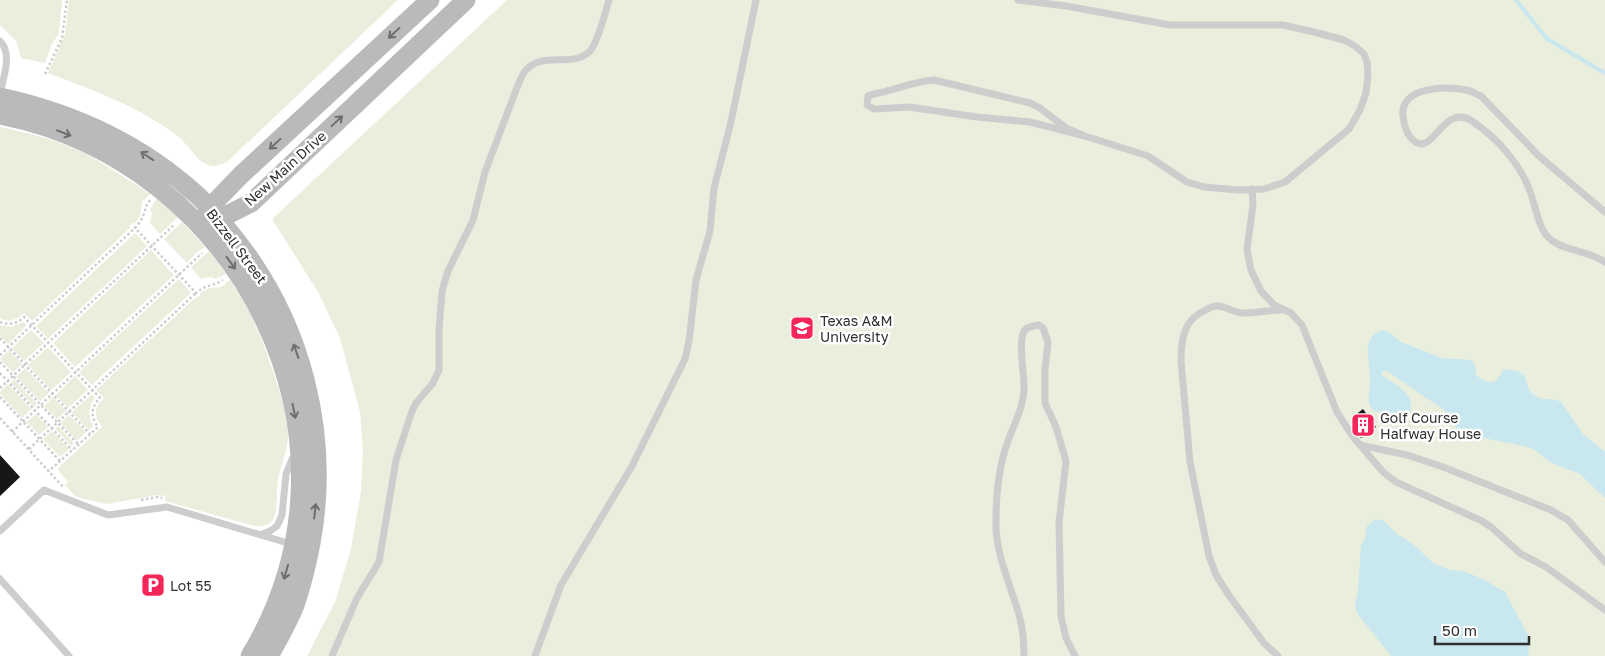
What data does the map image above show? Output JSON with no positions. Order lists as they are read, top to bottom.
{
  "streets": {
    "street": ["New Main Drive", "Bizzell Street"]
  },
  "crossings": [
    ["New Main Drive", "Bizzell Street"]
  ],
  "places": {
    "school or university": ["Texas A&M University"],
    "building": ["Golf Course Halfway House"],
    "parking": ["Lot 55"]
  },
  "scale_bar": "50 m"
}
